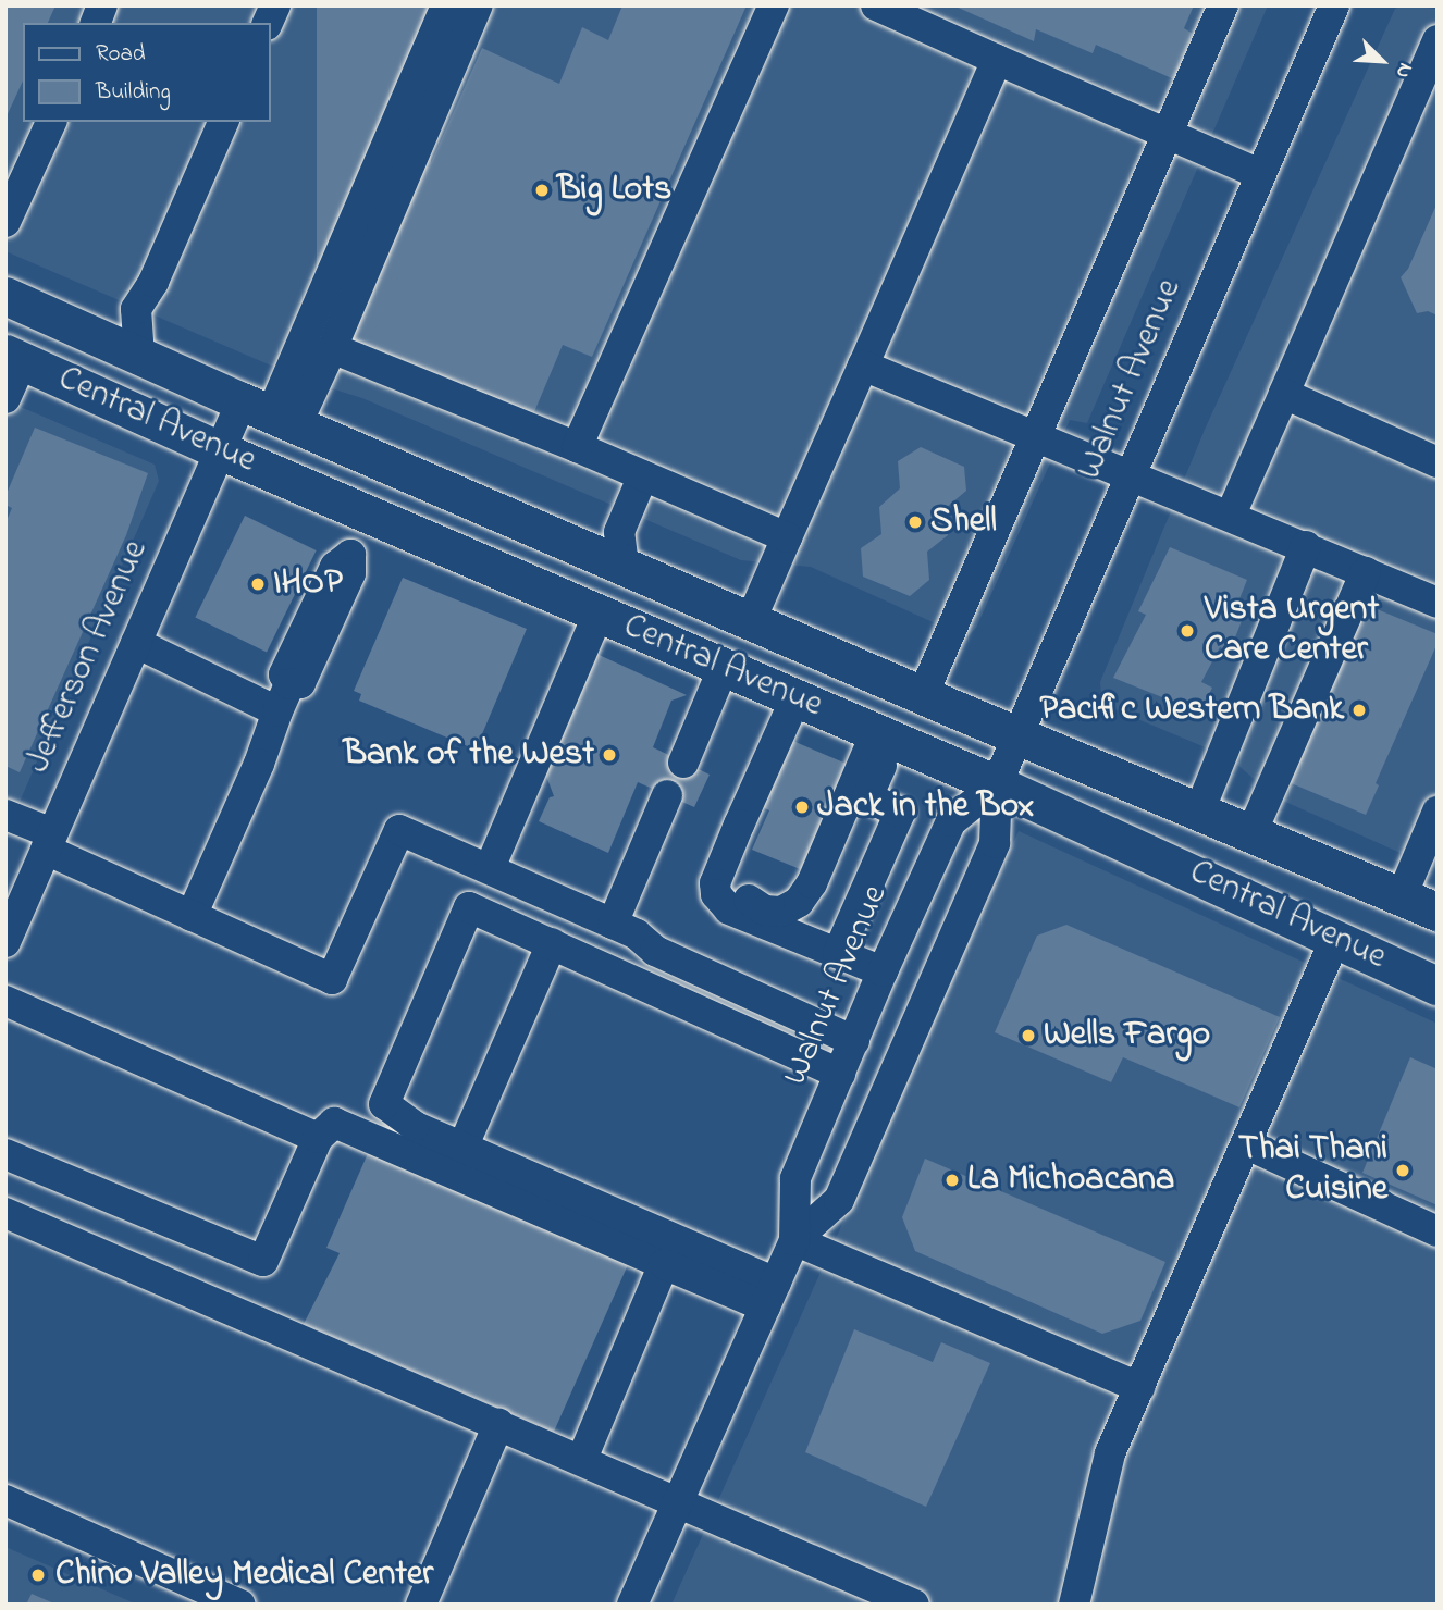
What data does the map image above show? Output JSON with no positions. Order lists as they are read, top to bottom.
{
  "streets": {
    "main road": ["Central Avenue"],
    "street": ["Walnut Avenue", "Jefferson Avenue"]
  },
  "crossings": [
    ["Walnut Avenue", "Central Avenue"],
    ["Central Avenue", "Jefferson Avenue"]
  ],
  "places": [
    "Big Lots",
    "Shell",
    "IHOP",
    "Vista Urgent Care Center",
    "Pacific Western Bank",
    "Bank of the West",
    "Jack in the Box",
    "Wells Fargo",
    "Thai Thani Cuisine",
    "La Michoacana",
    "Chino Valley Medical Center"
  ],
  "legend": ["Road", "Building"],
  "north": "bottom right"
}
